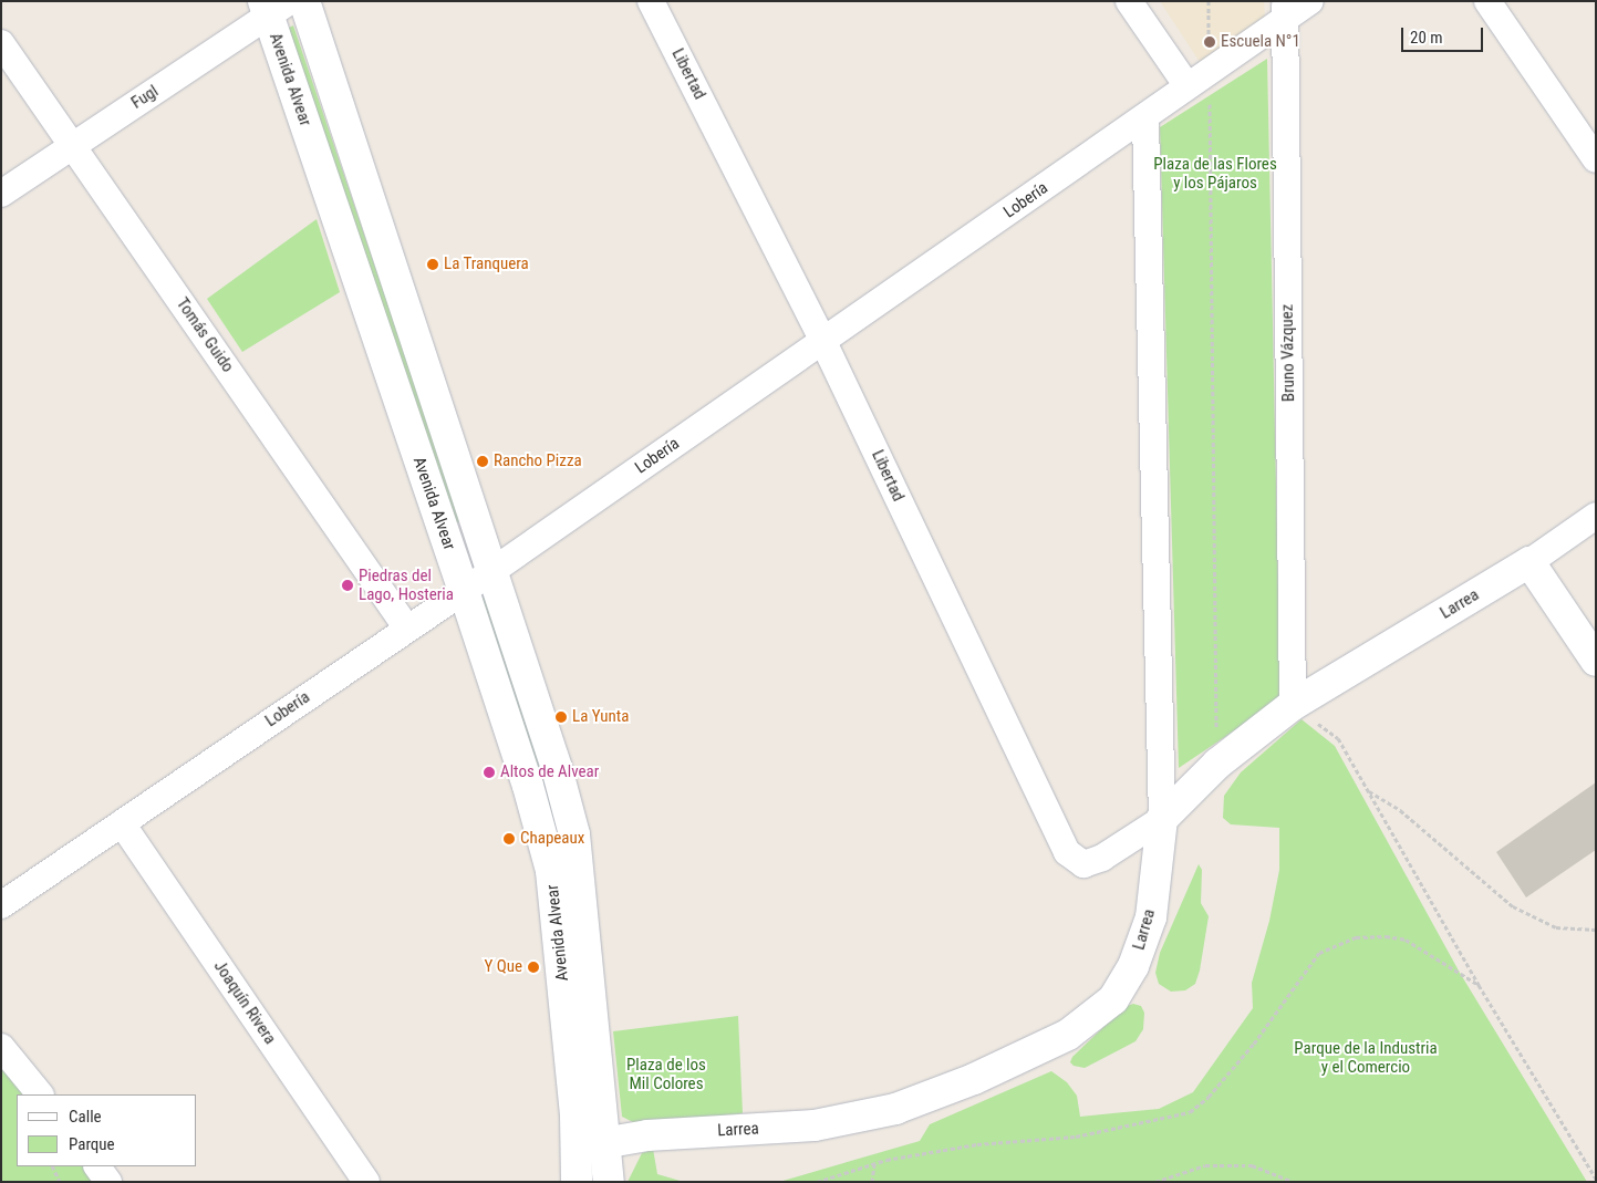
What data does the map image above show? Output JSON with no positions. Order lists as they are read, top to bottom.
{
  "streets": {
    "main road": ["Avenida Alvear", "Larrea"],
    "street": [
      "Libertad",
      "Fugl",
      "Lobería",
      "Tomás Guido",
      "Bruno Vázquez",
      "Joaquín Rivera"
    ]
  },
  "crossings": [
    ["Libertad", "Lobería"],
    ["Libertad", "Larrea"],
    ["Avenida Alvear", "Fugl"],
    ["Avenida Alvear", "Lobería"],
    ["Avenida Alvear", "Larrea"],
    ["Fugl", "Tomás Guido"],
    ["Lobería", "Tomás Guido"],
    ["Lobería", "Bruno Vázquez"],
    ["Lobería", "Joaquín Rivera"],
    ["Bruno Vázquez", "Larrea"]
  ],
  "parks": ["Plaza de las Flores y los Pájaros", "Parque de la Industria y el Comercio", "Plaza de los Mil Colores"],
  "places": [
    "Escuela N°1",
    "La Tranquera",
    "Rancho Pizza",
    "Piedras del Lago, Hosteria",
    "La Yunta",
    "Altos de Alvear",
    "Chapeaux",
    "Y Que"
  ],
  "legend": ["Calle", "Parque"],
  "scale_bar": "20 m"
}
